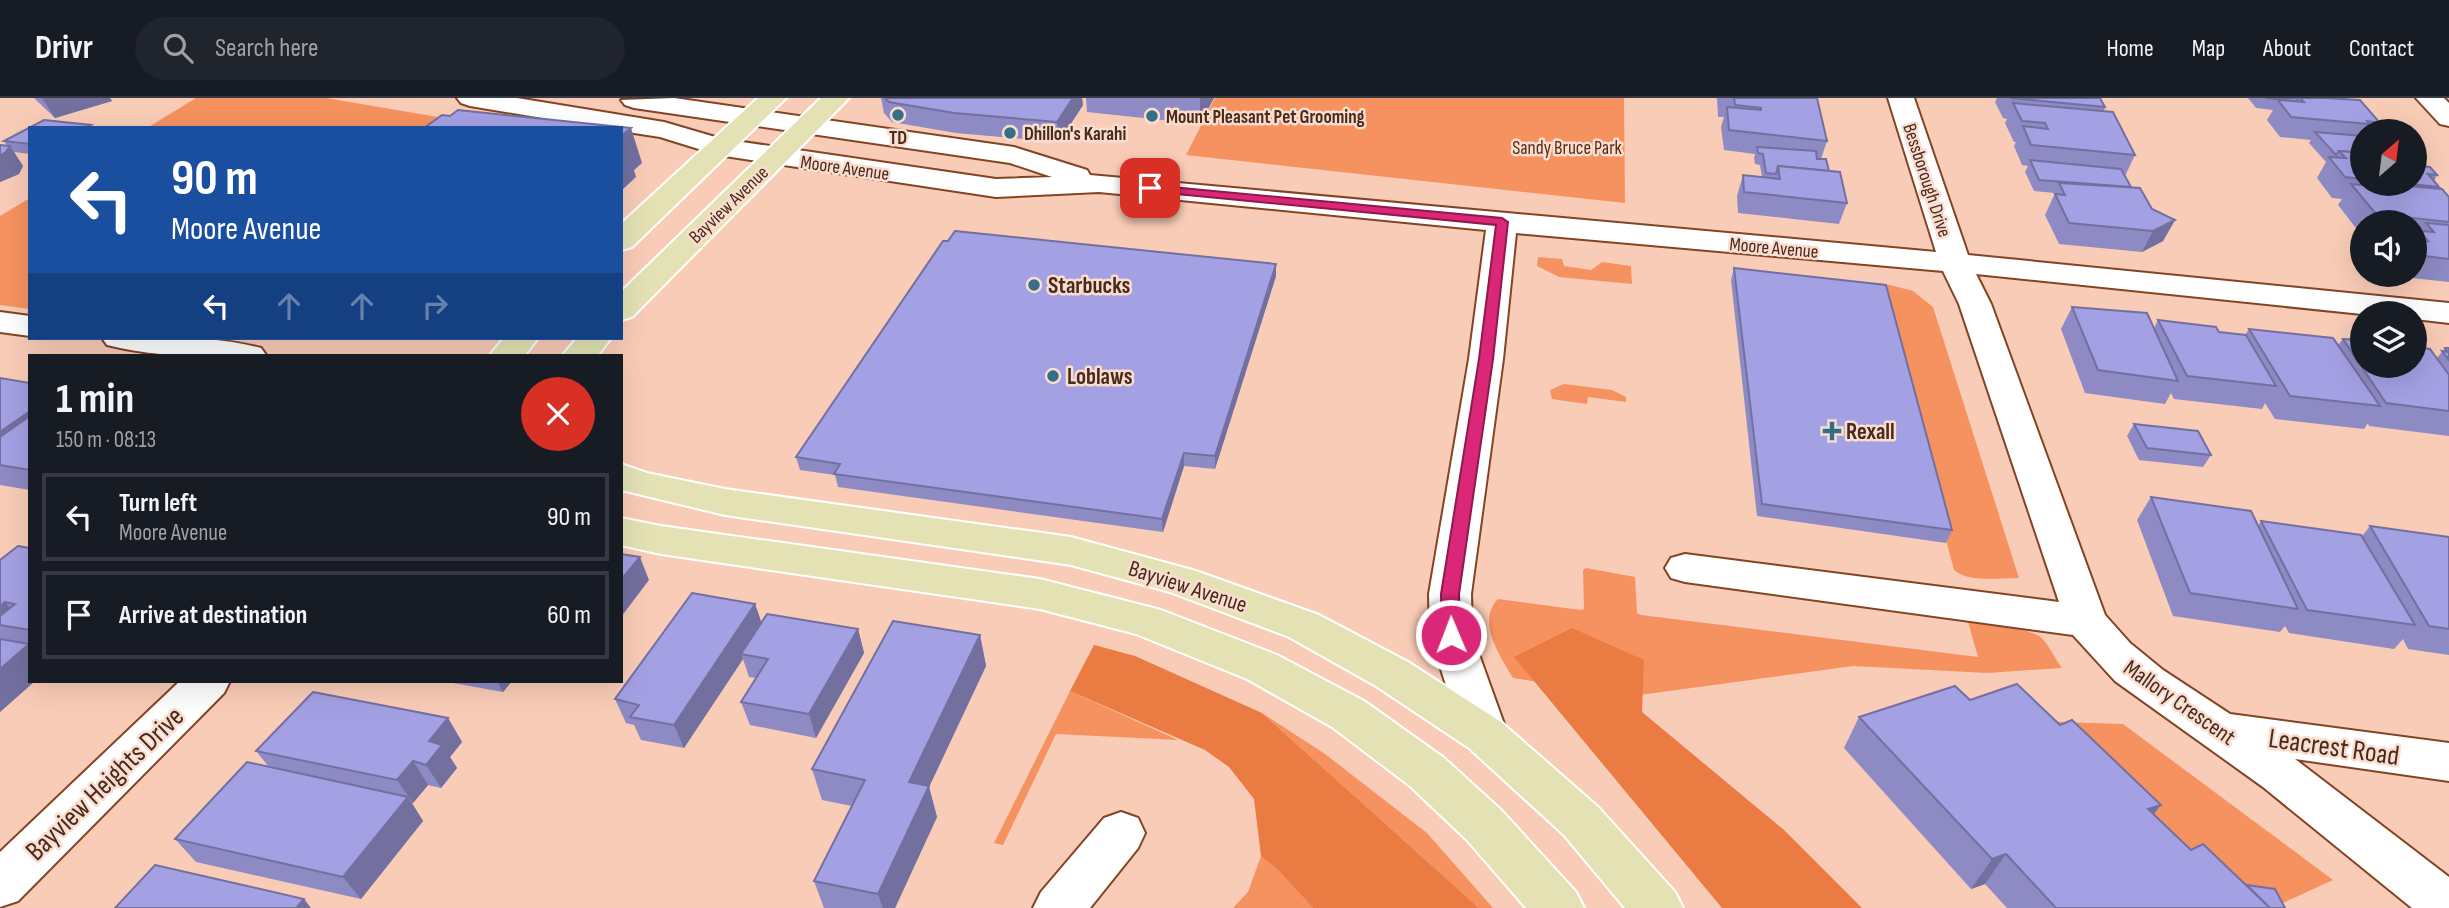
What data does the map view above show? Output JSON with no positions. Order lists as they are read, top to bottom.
{
  "streets": {
    "main road": ["Bayview Avenue"],
    "street": [
      "Moore Avenue",
      "Bessborough Drive",
      "Mallory Crescent",
      "Leacrest Road",
      "Bayview Heights Drive"
    ]
  },
  "crossings": [
    ["Moore Avenue", "Bessborough Drive"],
    ["Moore Avenue", "Bayview Avenue"],
    ["Moore Avenue", "Mallory Crescent"],
    ["Bessborough Drive", "Mallory Crescent"],
    ["Mallory Crescent", "Leacrest Road"]
  ],
  "parks": ["Sandy Bruce Park"],
  "places": {
    "other": [
      "TD",
      "Mount Pleasant Pet Grooming",
      "Dhillon's Karahi",
      "Starbucks",
      "Loblaws"
    ],
    "health": ["Rexall"]
  },
  "north": "top right",
  "page": {
    "header": "Drivr",
    "search": "Search here",
    "nav": [
      "Home",
      "Map",
      "About",
      "Contact"
    ],
    "turn": ["90 m", "Moore Avenue"],
    "heading": ["1 min", "150 m · 08:13"],
    "list": [
      {
        "name": "Turn left",
        "note": "Moore Avenue",
        "value": "90 m"
      },
      {
        "name": "Arrive at destination",
        "value": "60 m"
      }
    ]
  }
}
